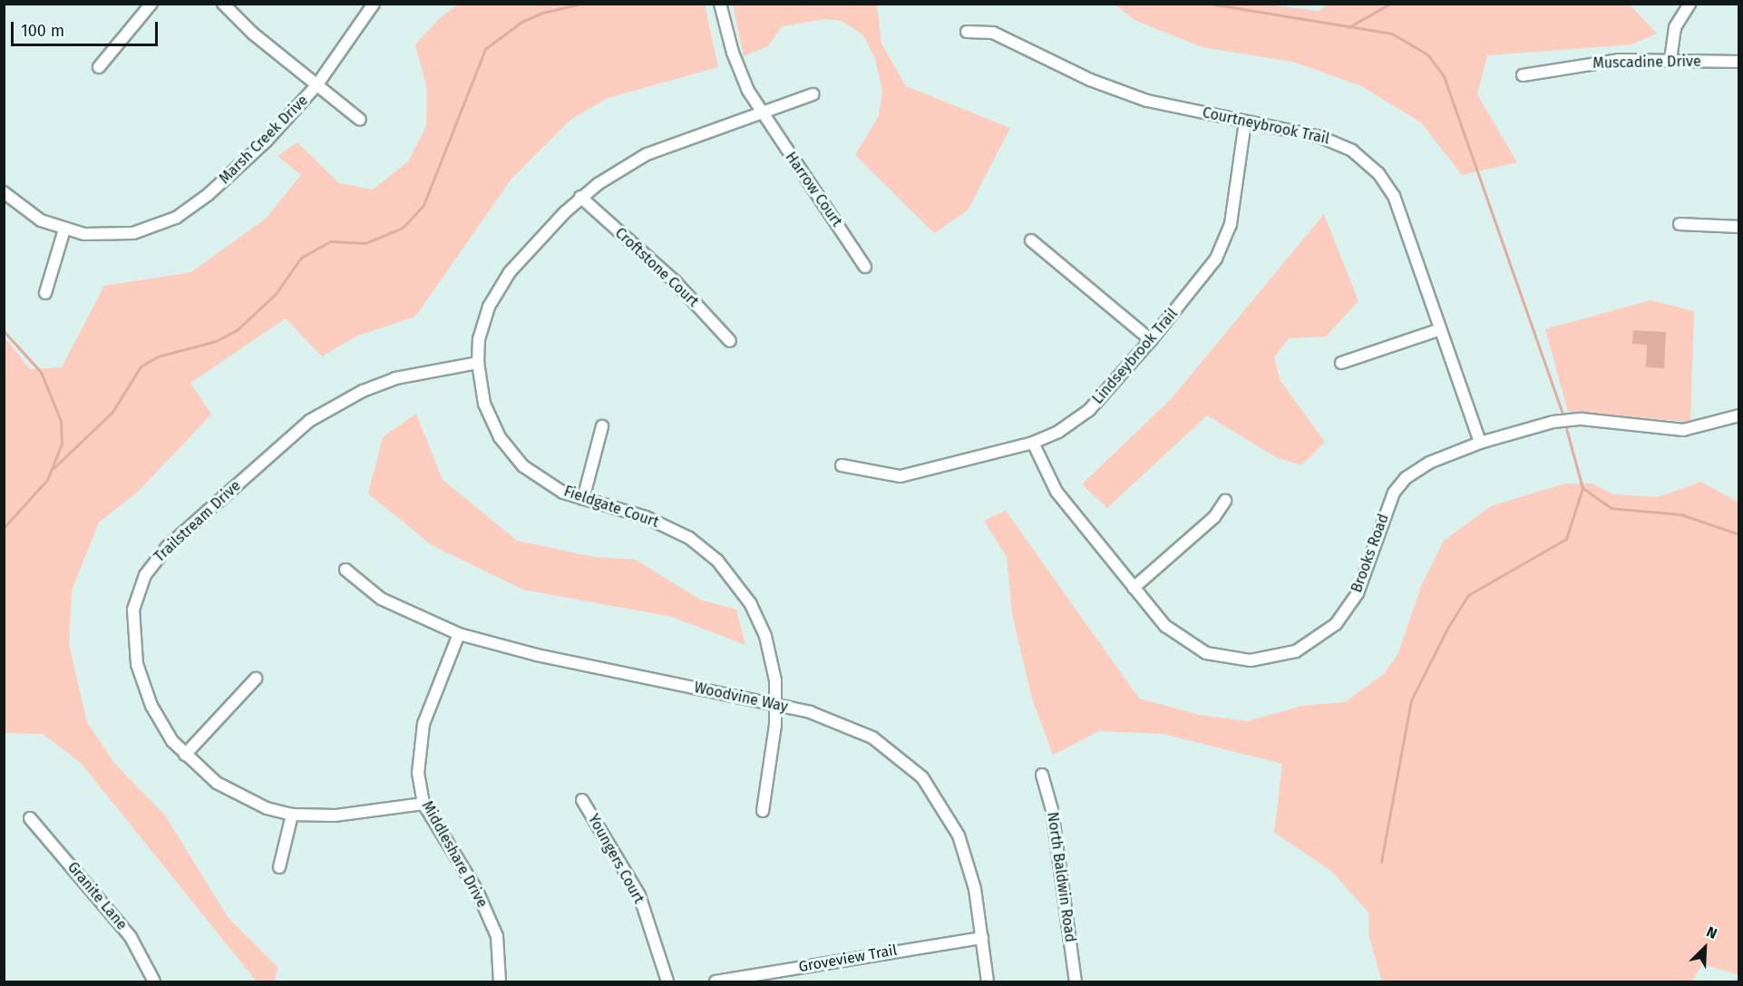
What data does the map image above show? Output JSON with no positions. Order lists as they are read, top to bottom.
{
  "streets": {
    "street": [
      "Muscadine Drive",
      "Courtneybrook Trail",
      "Marsh Creek Drive",
      "Harrow Court",
      "Croftstone Court",
      "Lindseybrook Trail",
      "Fieldgate Court",
      "Trailstream Drive",
      "Brooks Road",
      "Woodvine Way",
      "Middleshare Drive",
      "Youngers Court",
      "North Baldwin Road",
      "Granite Lane",
      "Groveview Trail"
    ]
  },
  "crossings": [
    ["Courtneybrook Trail", "Lindseybrook Trail"],
    ["Courtneybrook Trail", "Brooks Road"],
    ["Harrow Court", "Fieldgate Court"],
    ["Croftstone Court", "Fieldgate Court"],
    ["Lindseybrook Trail", "Brooks Road"],
    ["Fieldgate Court", "Trailstream Drive"],
    ["Fieldgate Court", "Woodvine Way"],
    ["Trailstream Drive", "Middleshare Drive"],
    ["Woodvine Way", "Middleshare Drive"],
    ["Woodvine Way", "Groveview Trail"]
  ],
  "scale_bar": "100 m",
  "north": "top right"
}
